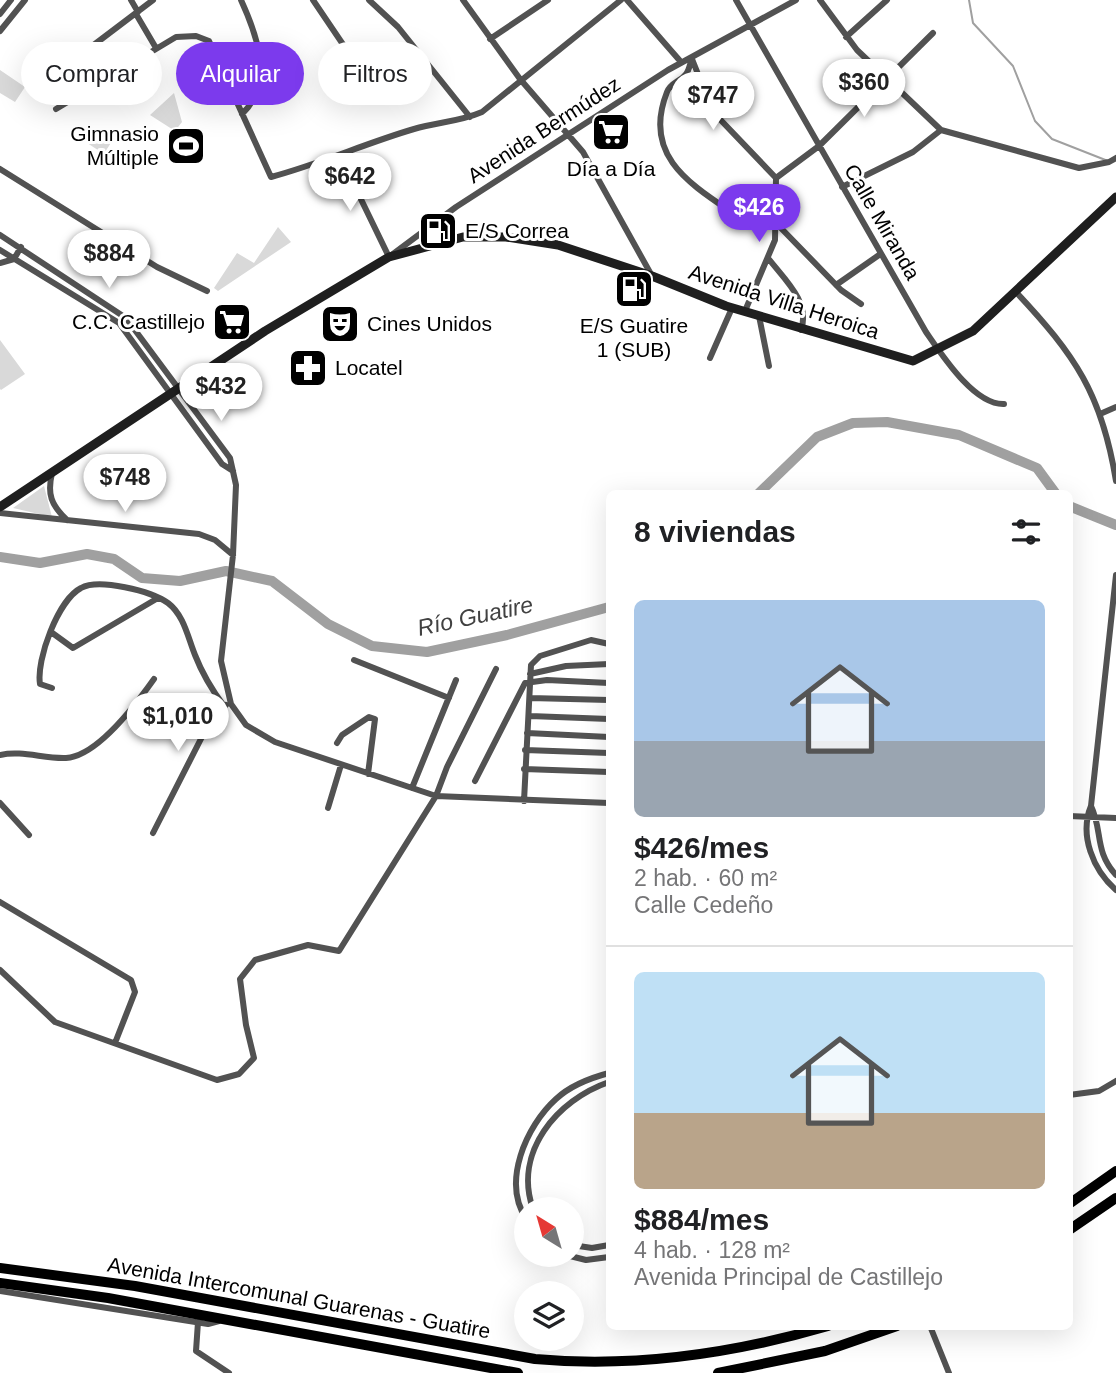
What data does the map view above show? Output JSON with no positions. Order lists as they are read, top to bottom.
{
  "streets": {
    "highway": ["Avenida Intercomunal Guarenas - Guatire"],
    "main road": ["Avenida Villa Heroica"],
    "street": ["Avenida Bermúdez", "Calle Miranda"]
  },
  "crossings": [
    ["Avenida Bermúdez", "Calle Miranda"],
    ["Avenida Bermúdez", "Avenida Villa Heroica"],
    ["Calle Miranda", "Avenida Villa Heroica"]
  ],
  "water": ["Río Guatire"],
  "places": {
    "supermarket": ["Día a Día", "C.C. Castillejo"],
    "sports": ["Gimnasio Múltiple"],
    "fuel station": ["E/S Correa", "E/S Guatire 1 (SUB)"],
    "theatre": ["Cines Unidos"],
    "pharmacy": ["Locatel"]
  },
  "north": "top left",
  "page": {
    "chip": ["Comprar", "Alquilar", "Filtros"],
    "price": [
      "$360",
      "$747",
      "$642",
      "$426",
      "$884",
      "$432",
      "$748",
      "$1,010"
    ],
    "heading": "8 viviendas",
    "list": [
      {
        "name": "$426/mes",
        "note": "2 hab. · 60 m² · Calle Cedeño"
      },
      {
        "name": "$884/mes",
        "note": "4 hab. · 128 m² · Avenida Principal de Castillejo"
      }
    ]
  }
}
